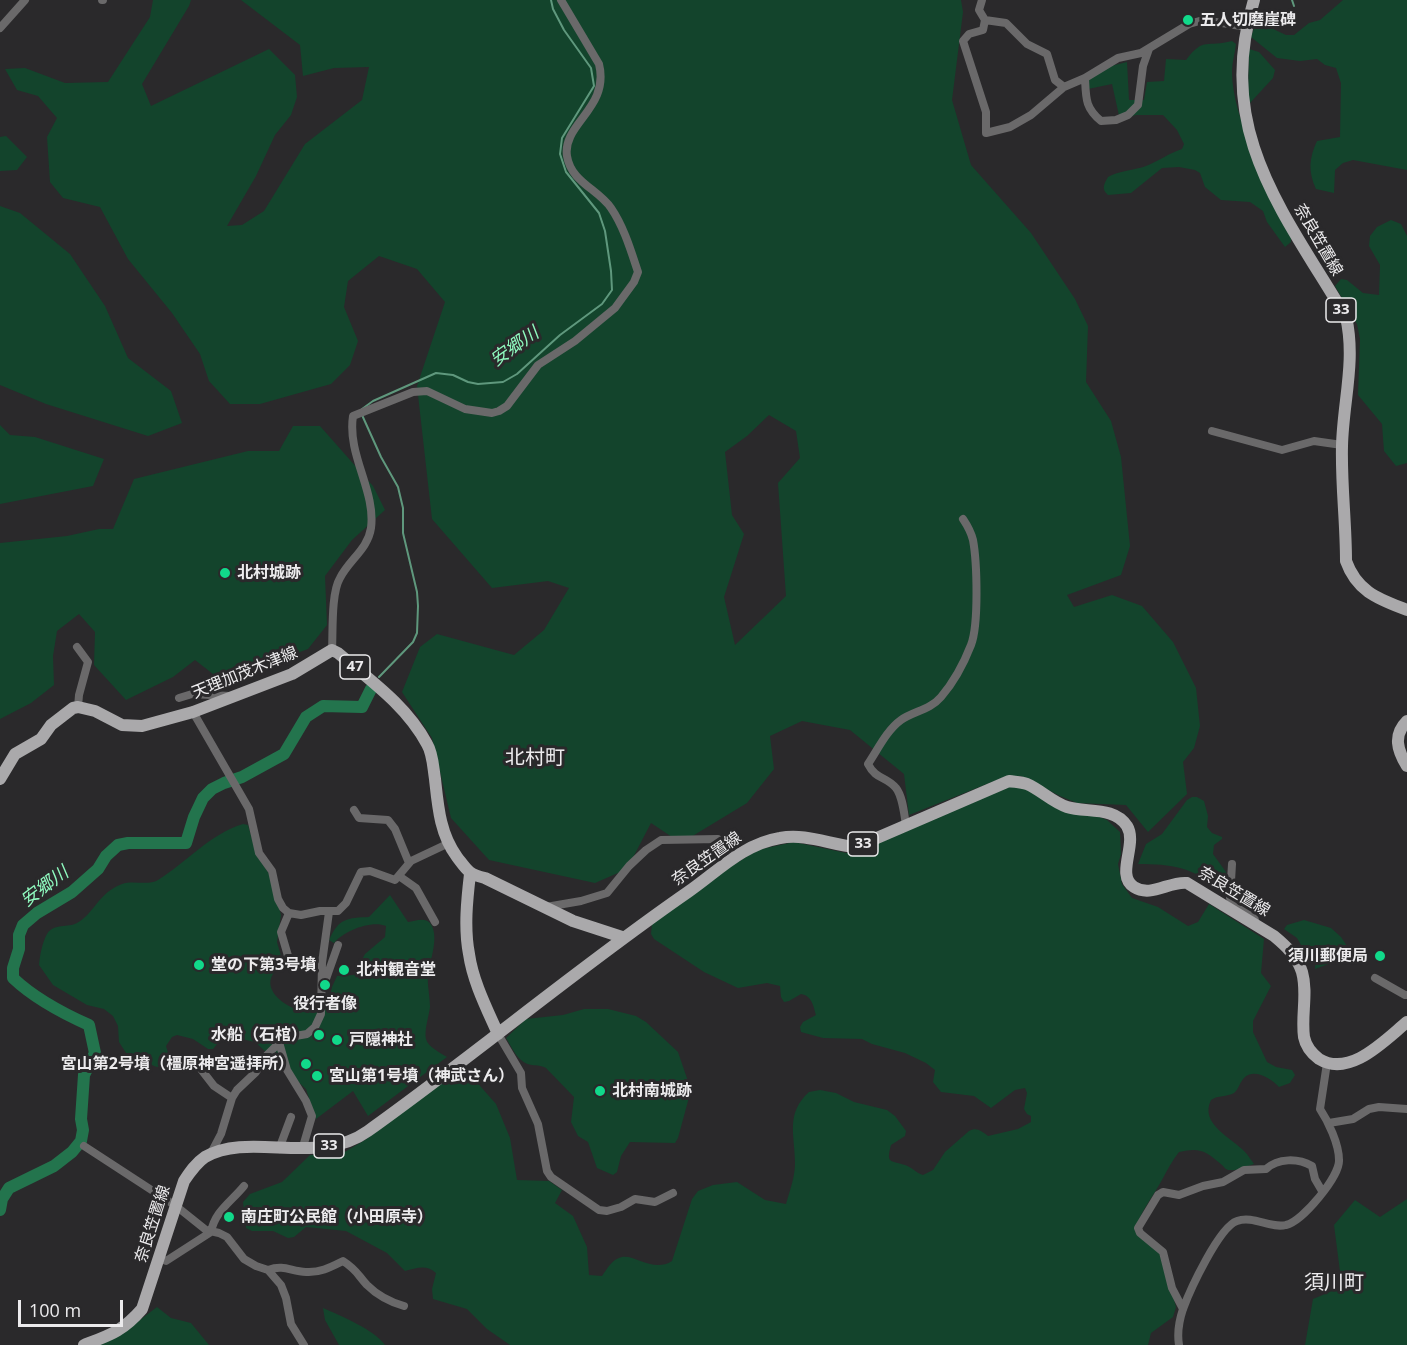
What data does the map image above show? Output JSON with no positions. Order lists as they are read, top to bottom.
{
  "streets": {
    "main road": [
      "奈良笠置線",
      "33",
      "47",
      "天理加茂木津線"
    ]
  },
  "crossings": [
    ["47", "天理加茂木津線"]
  ],
  "districts": ["北村町", "須川町"],
  "water": ["安郷川"],
  "places": [
    "五人切磨崖碑",
    "北村城跡",
    "須川郵便局",
    "堂の下第3号墳",
    "北村観音堂",
    "役行者像",
    "水船（石棺）",
    "戸隠神社",
    "宮山第2号墳（橿原神宮遥拝所）",
    "宮山第1号墳（神武さん）",
    "北村南城跡",
    "南庄町公民館（小田原寺）"
  ],
  "scale_bar": "100 m"
}
